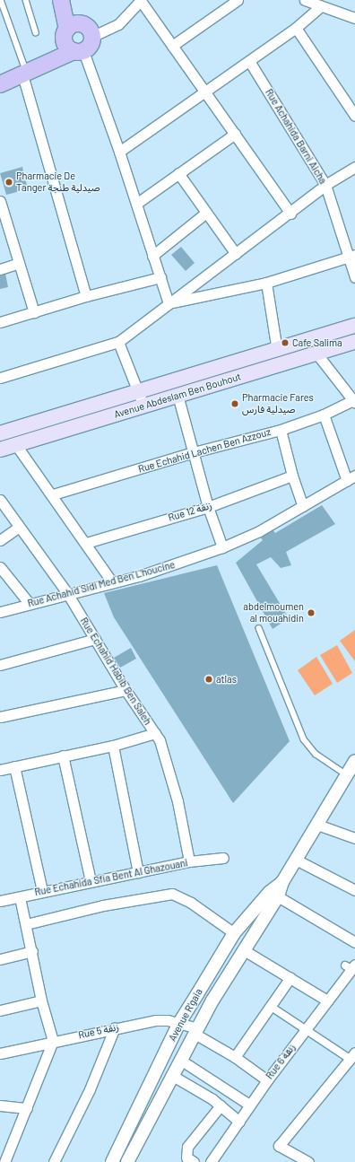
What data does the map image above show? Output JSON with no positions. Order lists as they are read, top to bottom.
{
  "streets": {
    "main road": ["Avenue Abdeslam Ben Bouhout"],
    "street": [
      "Rue Achahida Barni Aicha",
      "Rue Echahid Lachen Ben Azzouz",
      "Rue 12 زنقة",
      "Rue Achahid Sidi Med Ben L'houcine",
      "Rue Echahid Habib Ben Saleh",
      "Rue Echahida Sfia Bent Al Ghazouani",
      "Avenue R'gaia",
      "Rue 5 زنقة",
      "Rue 6 زنقة"
    ]
  },
  "crossings": [
    ["Rue Achahid Sidi Med Ben L'houcine", "Rue Echahid Habib Ben Saleh"],
    ["Rue Echahid Habib Ben Saleh", "Rue Echahida Sfia Bent Al Ghazouani"],
    ["Avenue R'gaia", "Rue 5 زنقة"],
    ["Rue 5 زنقة", "Rue 6 زنقة"]
  ],
  "places": [
    "Pharmacie De Tanger صيدلية طنجة",
    "Cafe Salima",
    "Pharmacie Fares صيدلية فارس",
    "abdelmoumen al mouahidin",
    "atlas"
  ]
}
